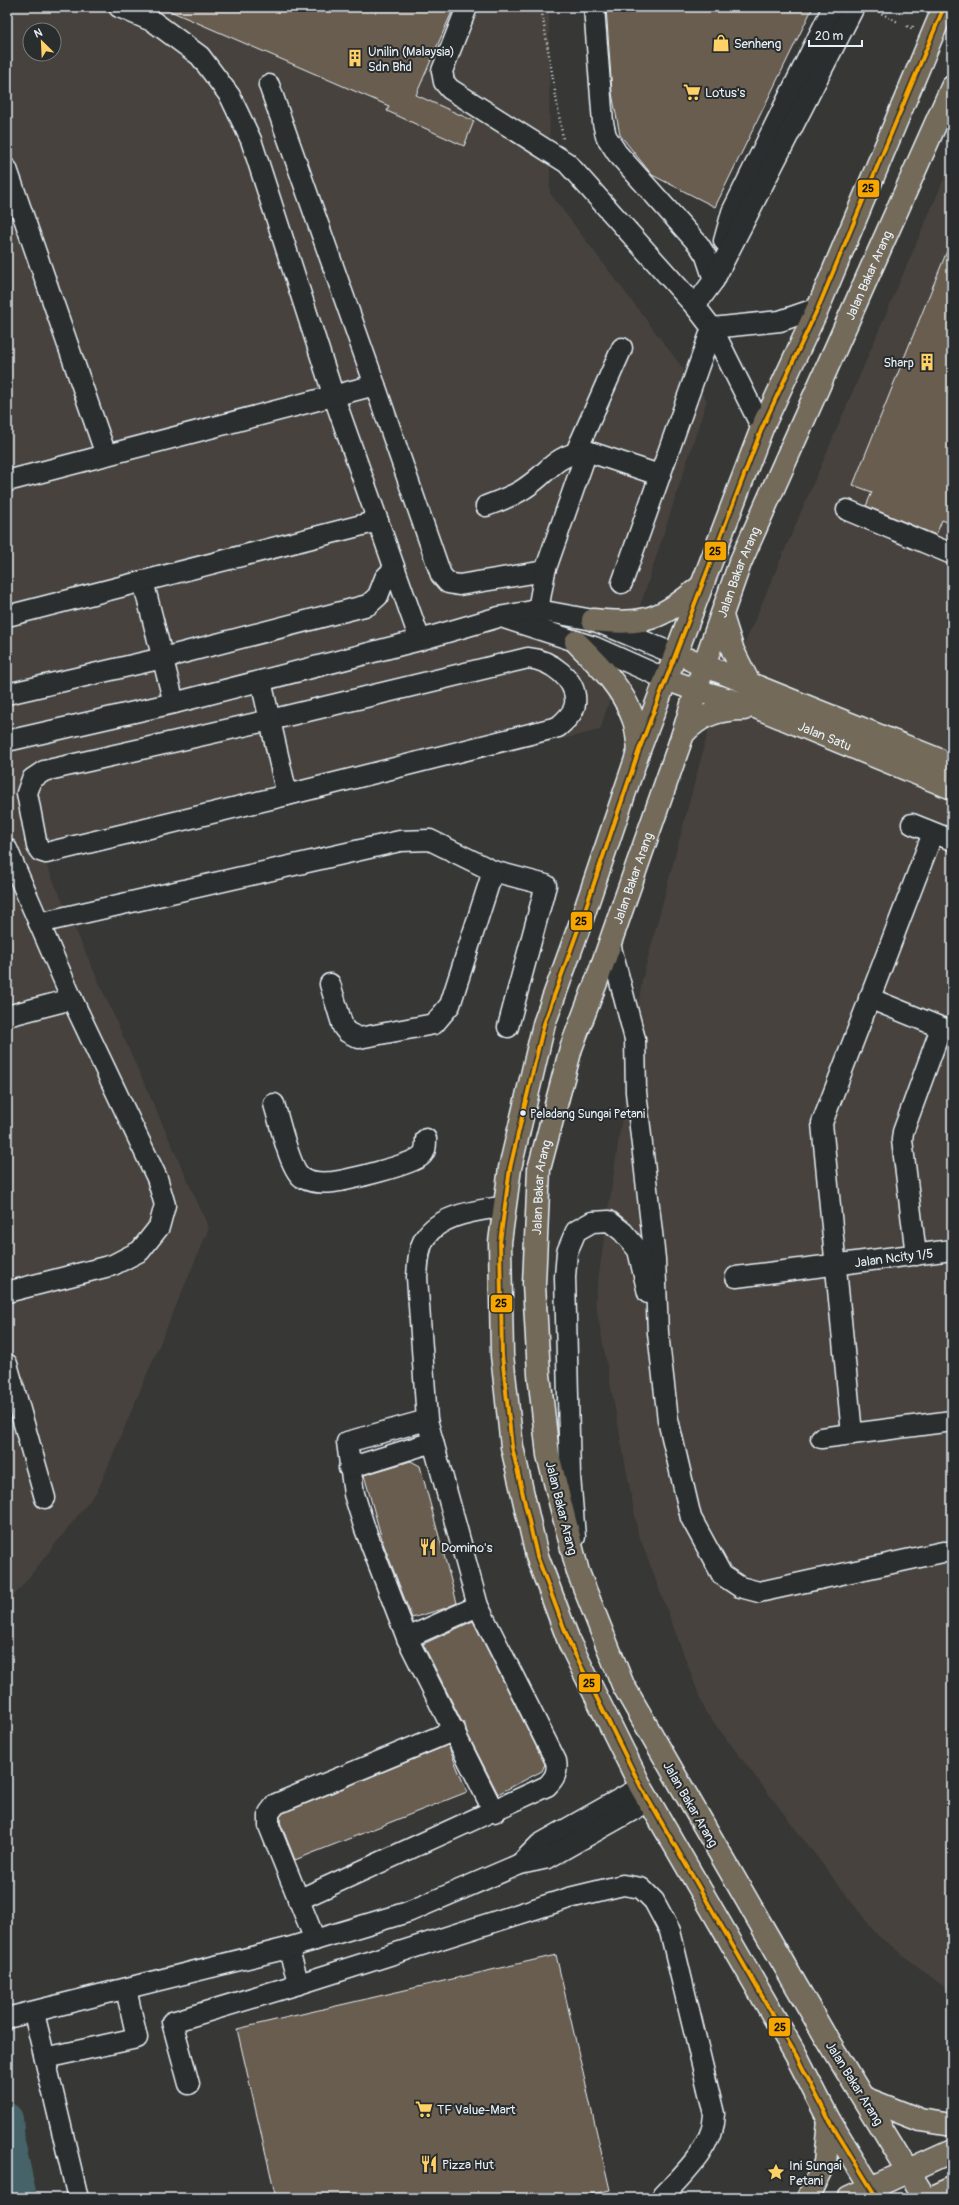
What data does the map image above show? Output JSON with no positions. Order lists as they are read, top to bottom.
{
  "streets": {
    "main road": ["Jalan Bakar Arang", "Jalan Satu"],
    "street": ["Jalan Ncity 1/5"]
  },
  "crossings": [
    ["Jalan Bakar Arang", "Jalan Satu"]
  ],
  "places": {
    "shop": ["Senheng"],
    "building": ["Unilin (Malaysia) Sdn Bhd", "Sharp"],
    "supermarket": ["Lotus's", "TF Value-Mart"],
    "other": ["Peladang Sungai Petani"],
    "restaurant": ["Domino's", "Pizza Hut"],
    "place": ["Ini Sungai Petani"]
  },
  "lines": ["transit line 25"],
  "scale_bar": "20 m",
  "north": "top left"
}
